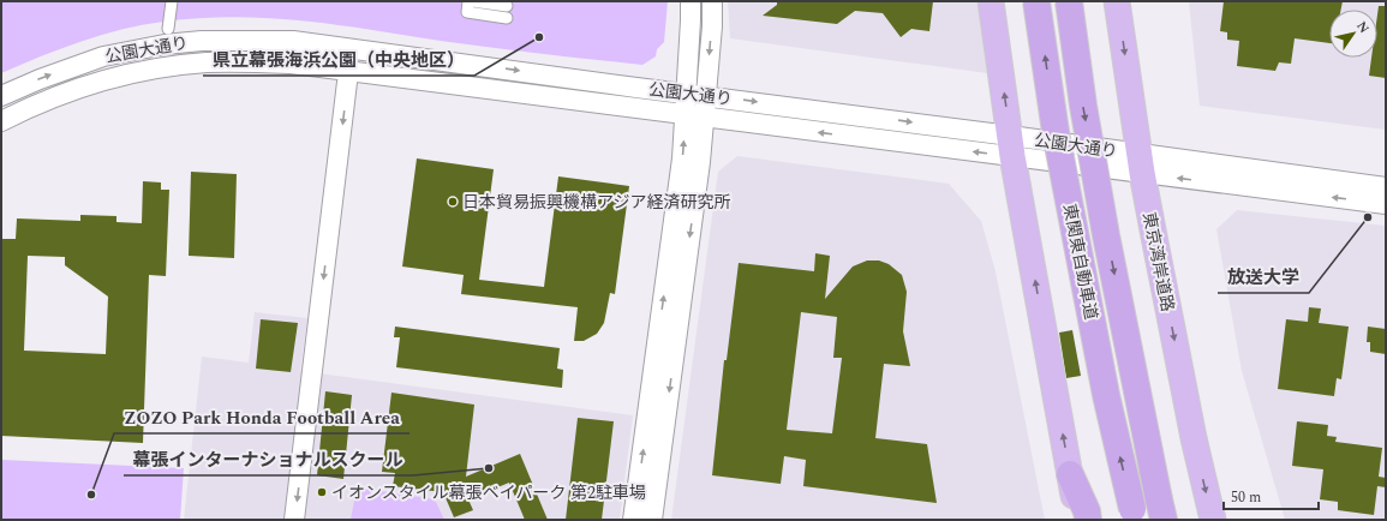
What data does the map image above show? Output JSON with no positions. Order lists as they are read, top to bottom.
{
  "streets": {
    "highway": ["東関東自動車道", "東京湾岸道路"],
    "street": ["公園大通り"]
  },
  "crossings": [
    ["公園大通り", "東京湾岸道路"]
  ],
  "places": [
    "県立幕張海浜公園（中央地区）",
    "日本貿易振興機構アジア経済研究所",
    "放送大学",
    "幕張インターナショナルスクール",
    "イオンスタイル幕張ベイパーク 第2駐車場",
    "ZOZO Park Honda Football Area"
  ],
  "scale_bar": "50 m",
  "north": "top right"
}
